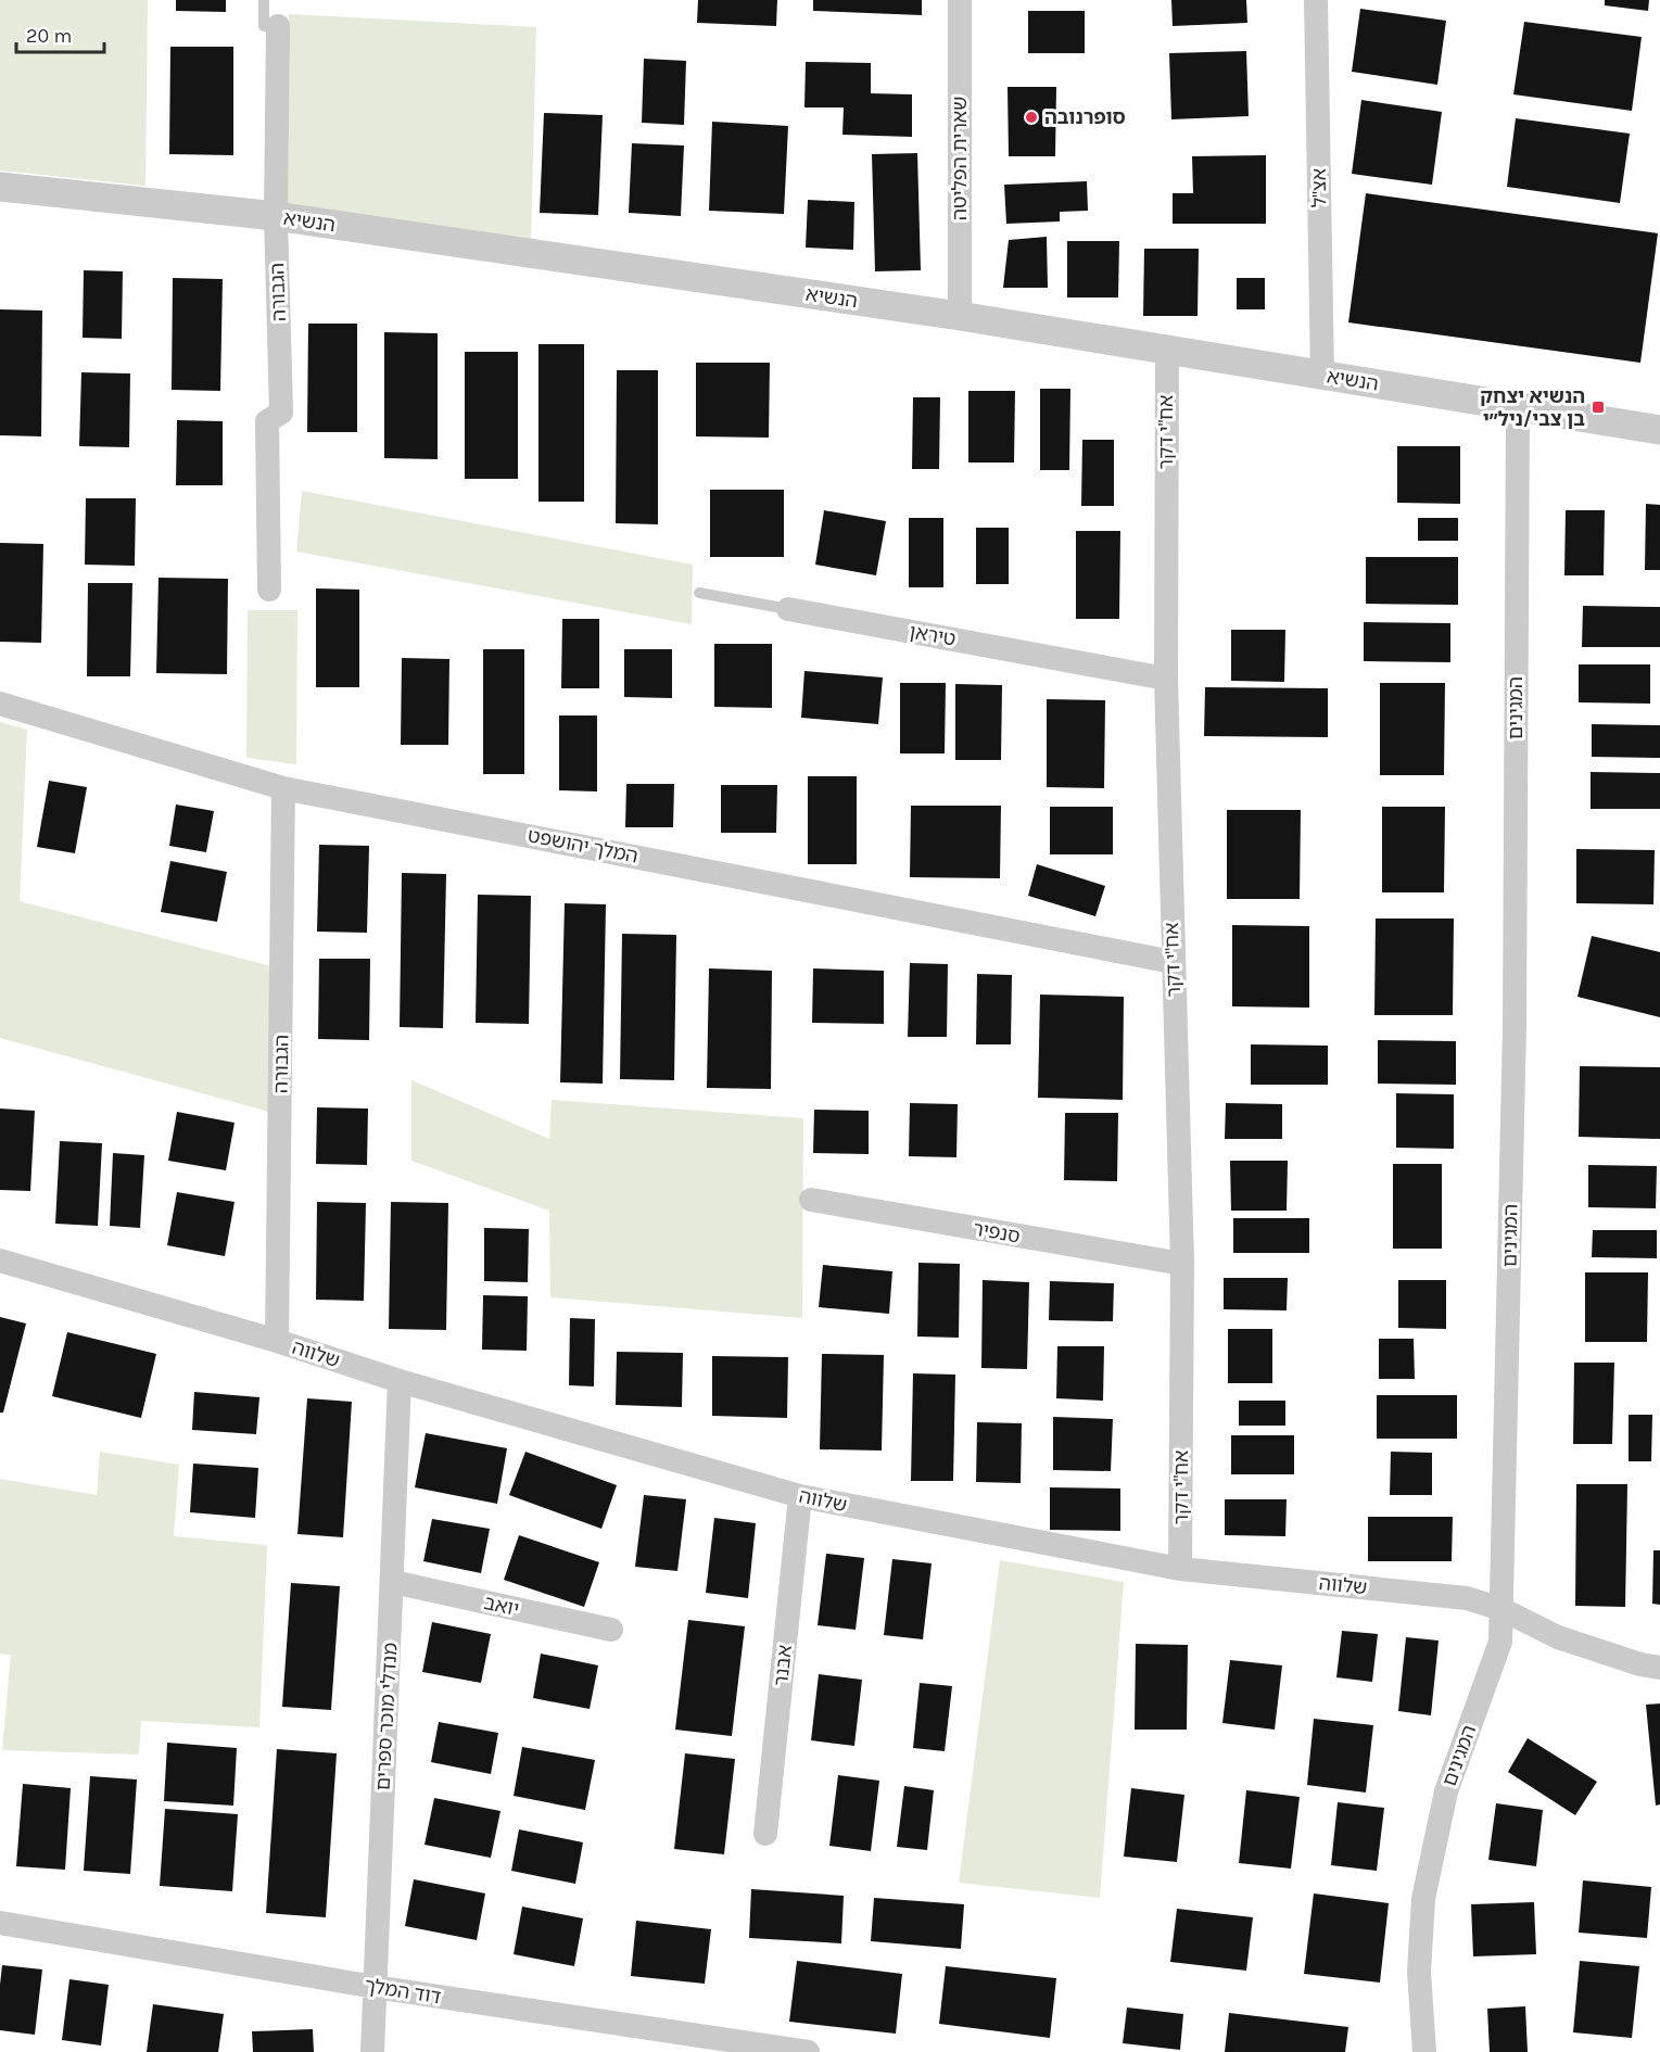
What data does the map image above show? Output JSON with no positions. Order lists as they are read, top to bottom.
{
  "streets": {
    "street": [
      "שארית הפליטה",
      "אצ\"ל",
      "הנשיא",
      "הגבורה",
      "אח\"י דקר",
      "טיראן",
      "המגינים",
      "המלך יהושפט",
      "סנפיר",
      "שלווה",
      "יואב",
      "אבנר",
      "מנדלי מוכר ספרים",
      "דוד המלך"
    ]
  },
  "crossings": [
    ["שארית הפליטה", "הנשיא"],
    ["אצ\"ל", "הנשיא"],
    ["הנשיא", "הגבורה"],
    ["הנשיא", "אח\"י דקר"],
    ["הנשיא", "המגינים"],
    ["הגבורה", "המלך יהושפט"],
    ["הגבורה", "שלווה"],
    ["אח\"י דקר", "טיראן"],
    ["אח\"י דקר", "המלך יהושפט"],
    ["אח\"י דקר", "סנפיר"],
    ["אח\"י דקר", "שלווה"],
    ["המגינים", "שלווה"],
    ["שלווה", "אבנר"],
    ["שלווה", "מנדלי מוכר ספרים"],
    ["יואב", "מנדלי מוכר ספרים"],
    ["מנדלי מוכר ספרים", "דוד המלך"]
  ],
  "places": {
    "other": ["סופרנובה"],
    "transit": ["הנשיא יצחק בן צבי/ניל״י"]
  },
  "scale_bar": "20 m"
}
